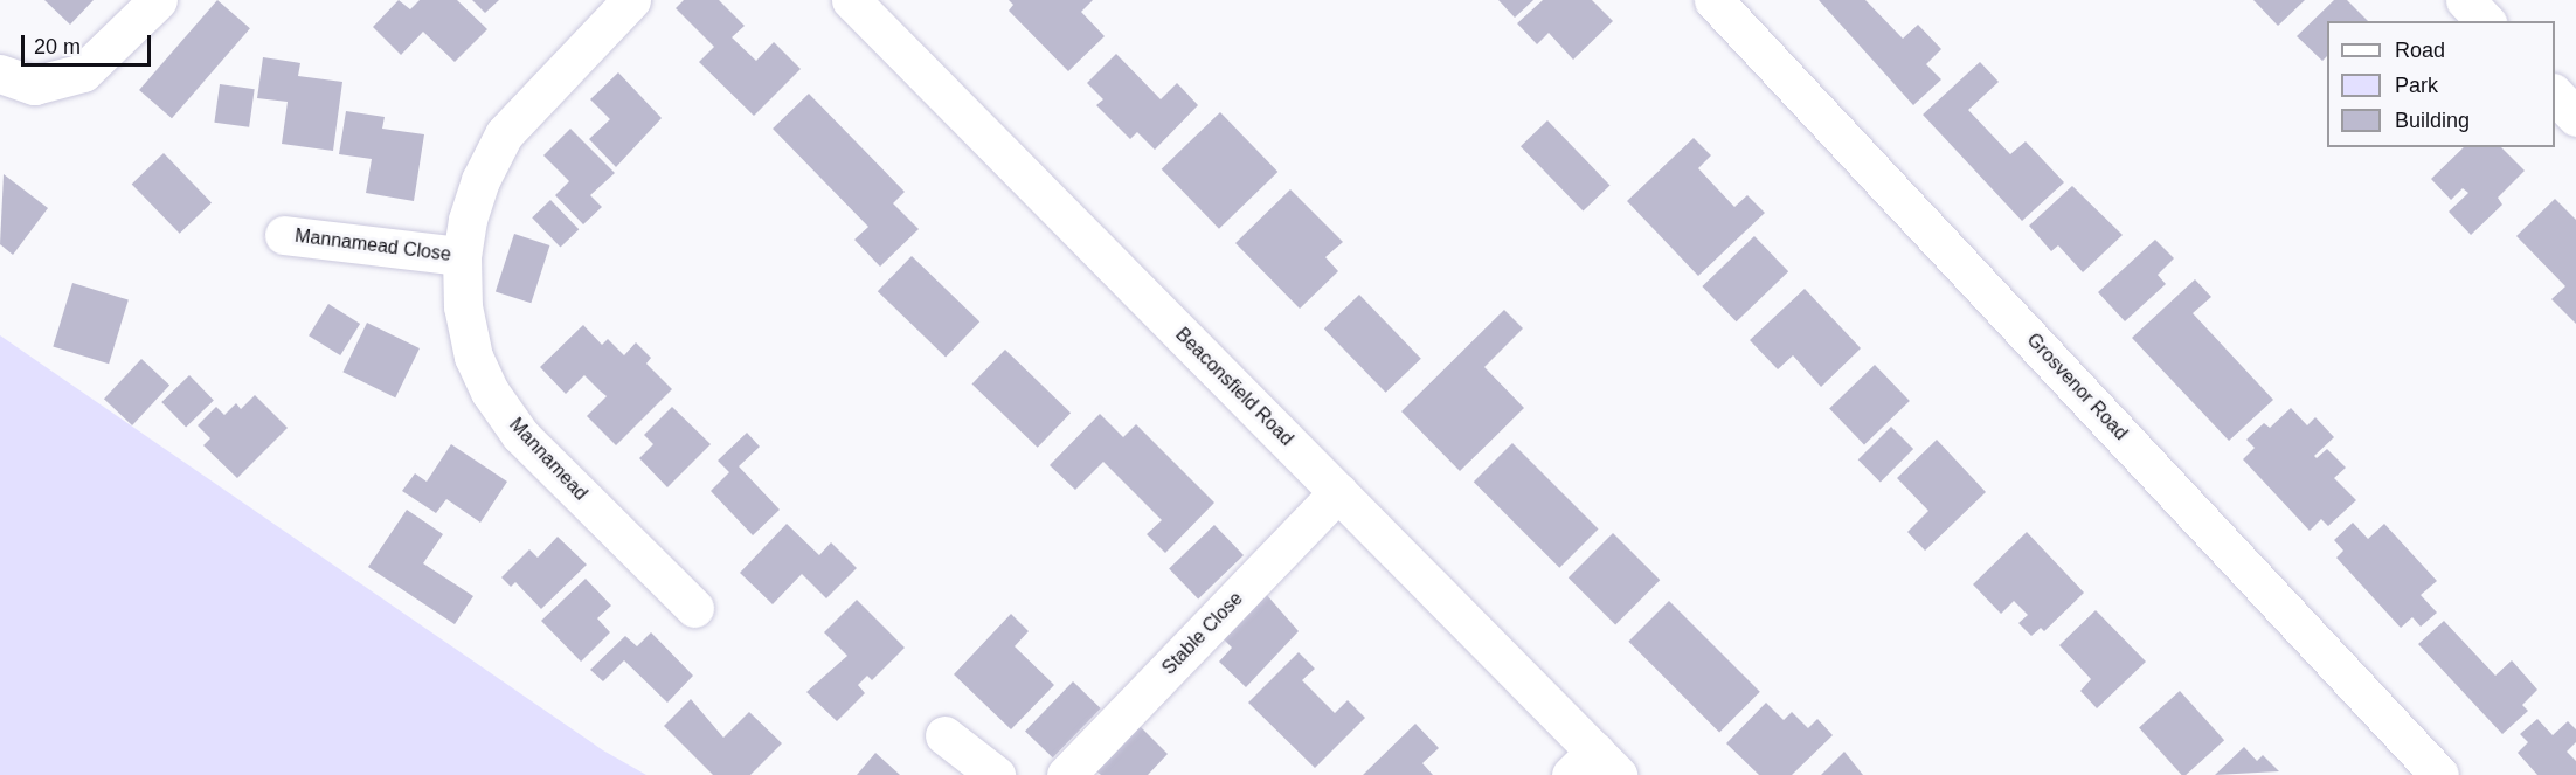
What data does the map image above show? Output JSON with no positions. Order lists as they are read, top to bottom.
{
  "streets": {
    "street": [
      "Mannamead Close",
      "Beaconsfield Road",
      "Grosvenor Road",
      "Mannamead",
      "Stable Close"
    ]
  },
  "crossings": [
    ["Mannamead Close", "Mannamead"],
    ["Beaconsfield Road", "Stable Close"]
  ],
  "legend": ["Road", "Park", "Building"],
  "scale_bar": "20 m"
}
